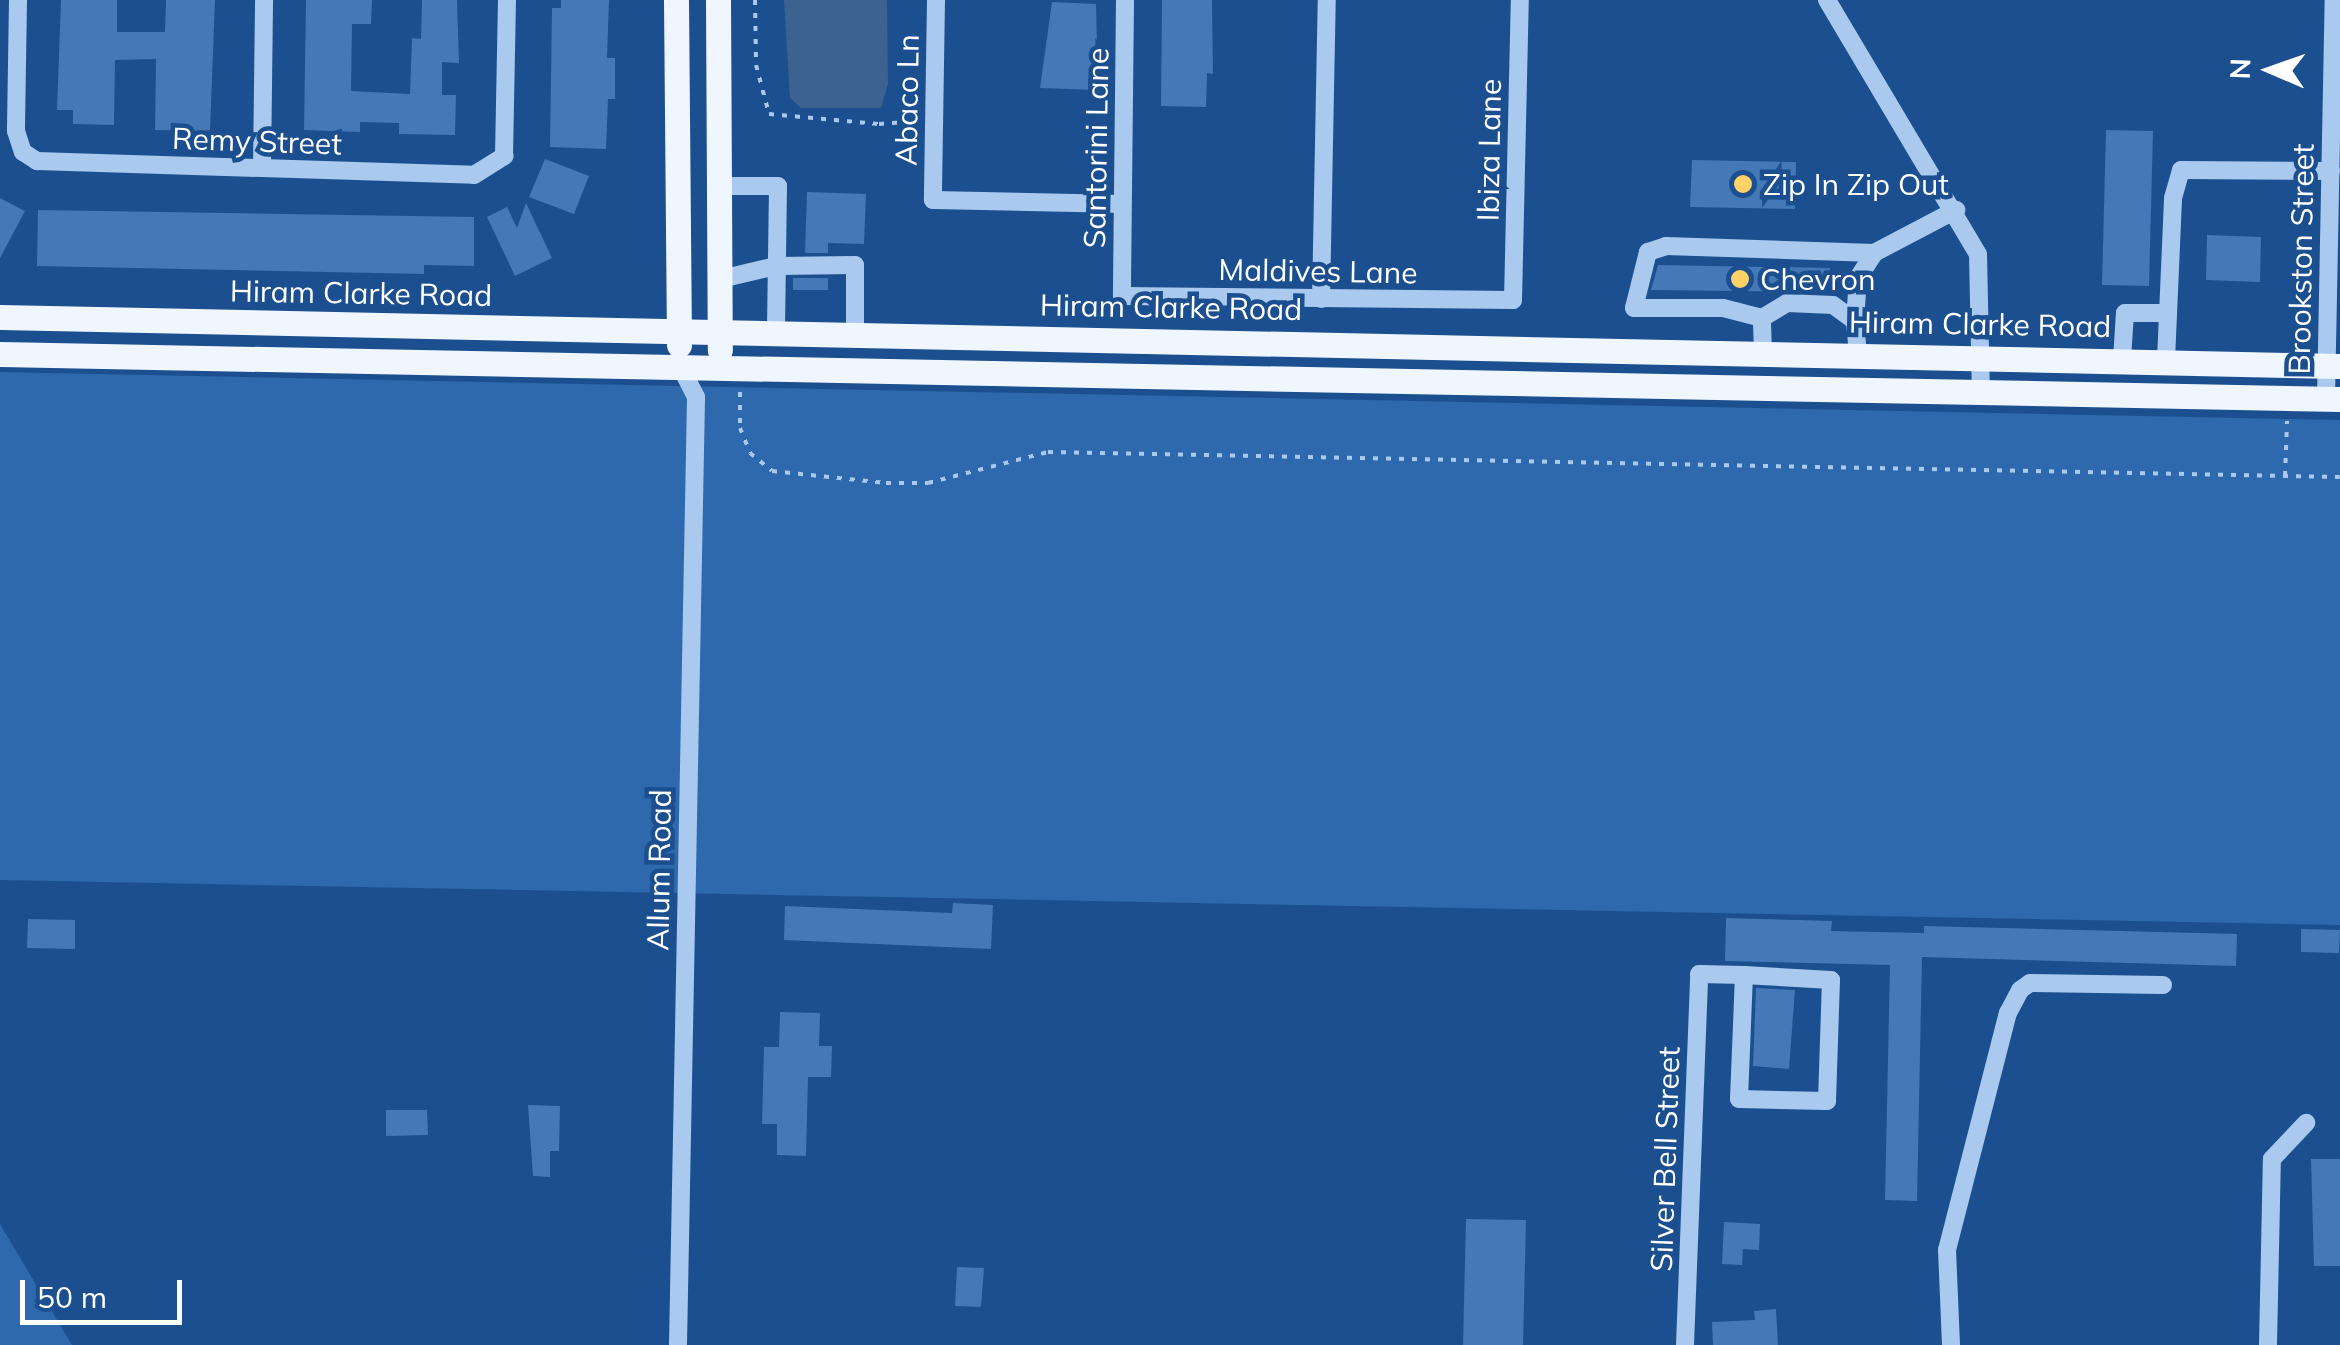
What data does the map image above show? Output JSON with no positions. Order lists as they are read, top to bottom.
{
  "streets": {
    "main road": ["Hiram Clarke Road"],
    "street": [
      "Abaco Ln",
      "Remy Street",
      "Santorini Lane",
      "Ibiza Lane",
      "Brookston Street",
      "Maldives Lane",
      "Allum Road",
      "Silver Bell Street"
    ]
  },
  "crossings": [
    ["Abaco Ln", "Santorini Lane"],
    ["Santorini Lane", "Maldives Lane"],
    ["Ibiza Lane", "Maldives Lane"],
    ["Brookston Street", "Hiram Clarke Road"]
  ],
  "places": ["Zip In Zip Out", "Chevron"],
  "scale_bar": "50 m",
  "north": "left"
}
